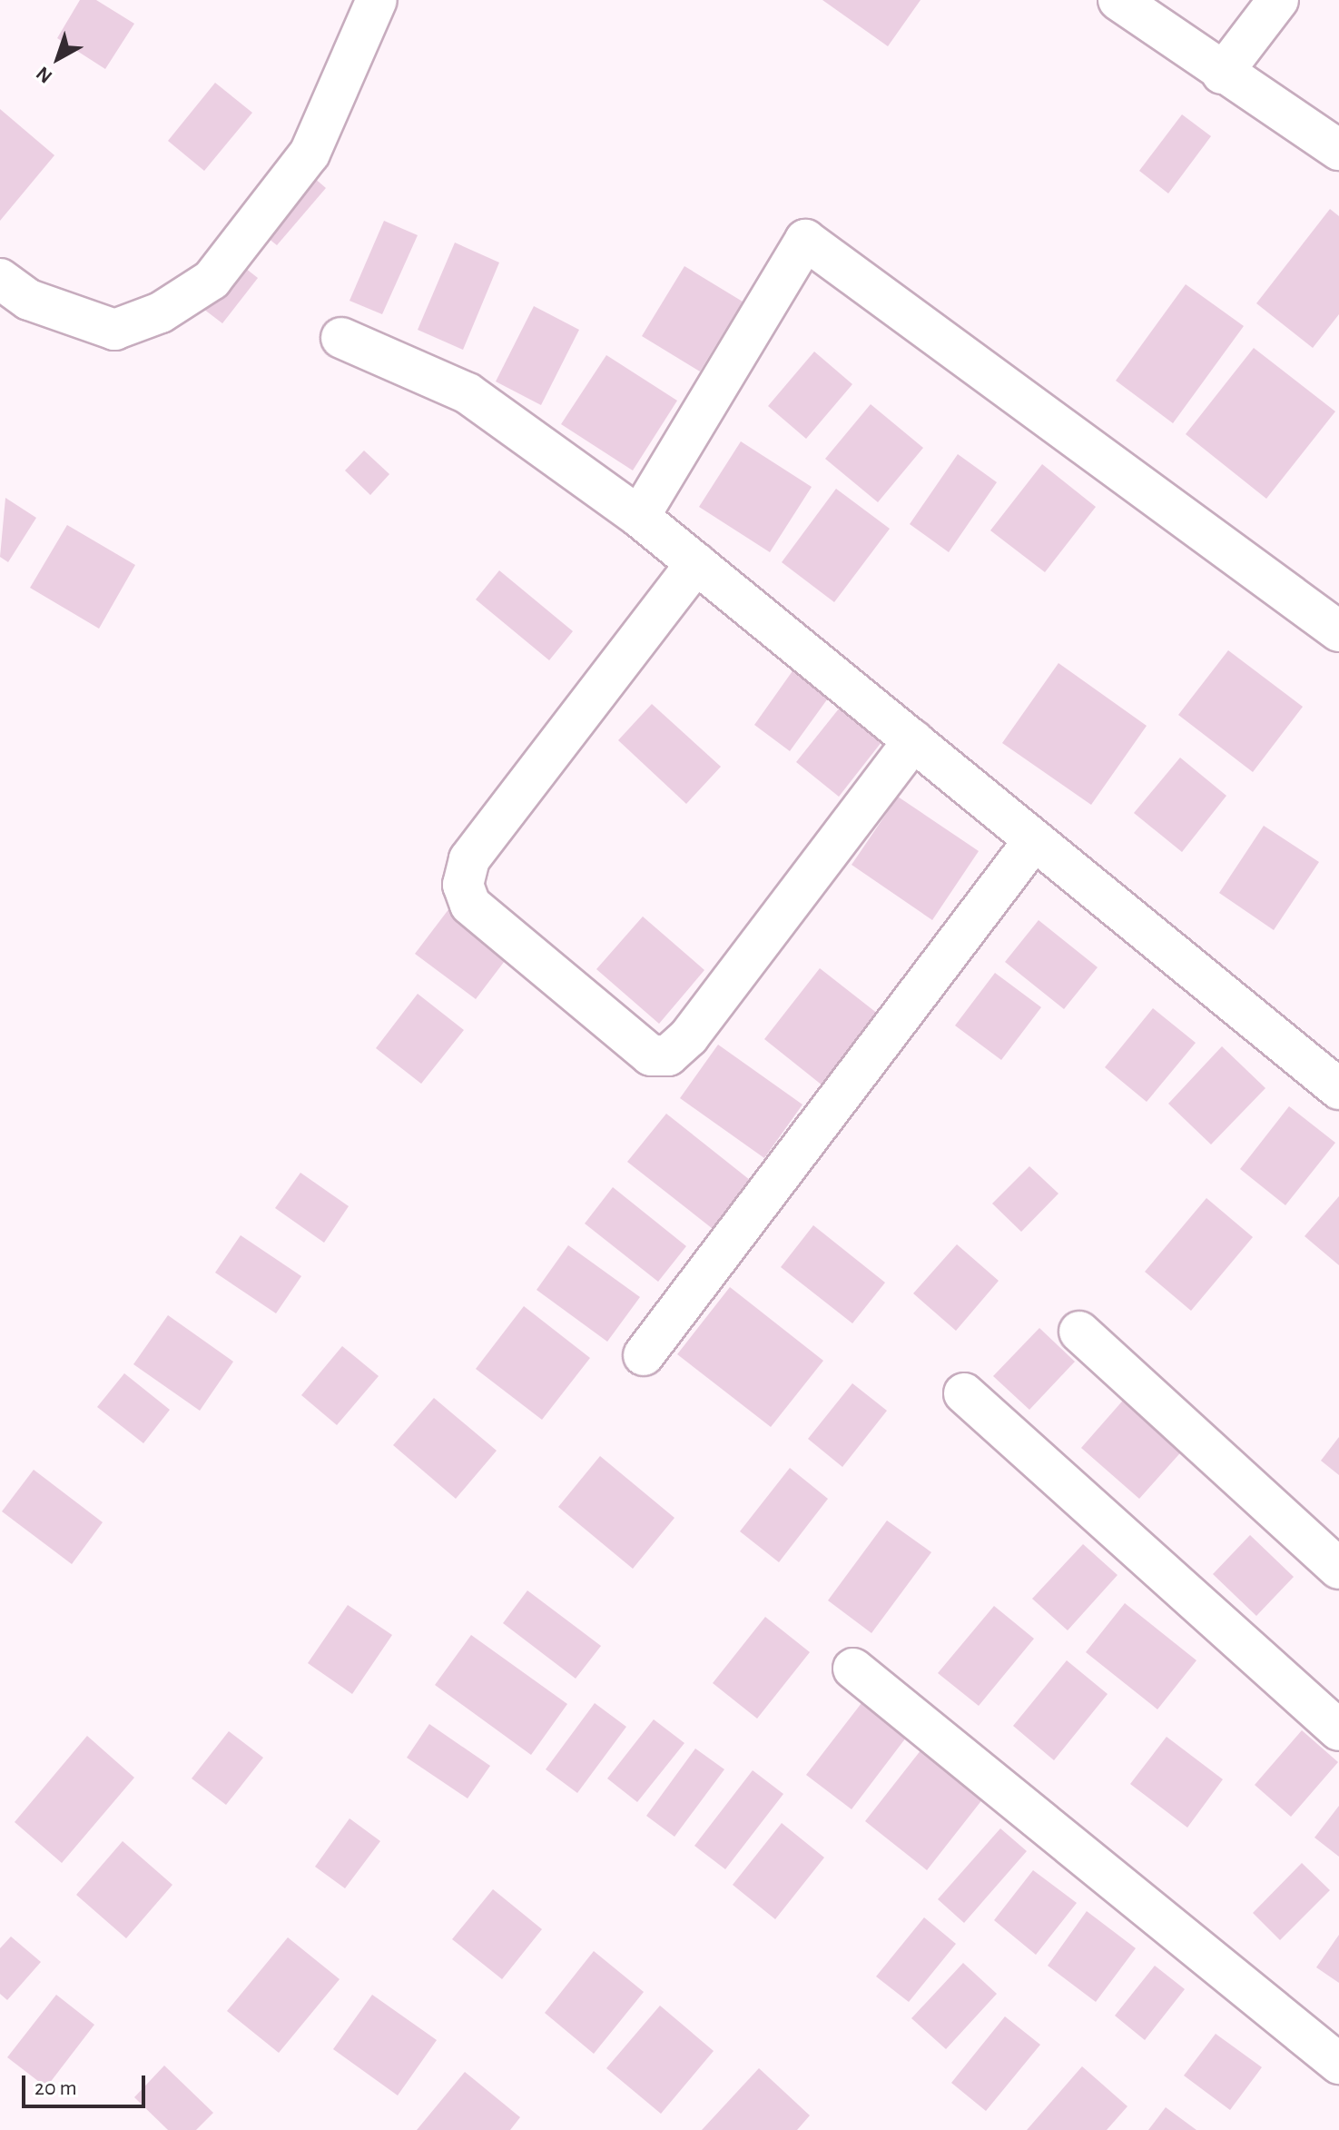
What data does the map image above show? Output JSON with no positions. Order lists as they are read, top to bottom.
{
  "scale_bar": "20 m",
  "north": "bottom left"
}
